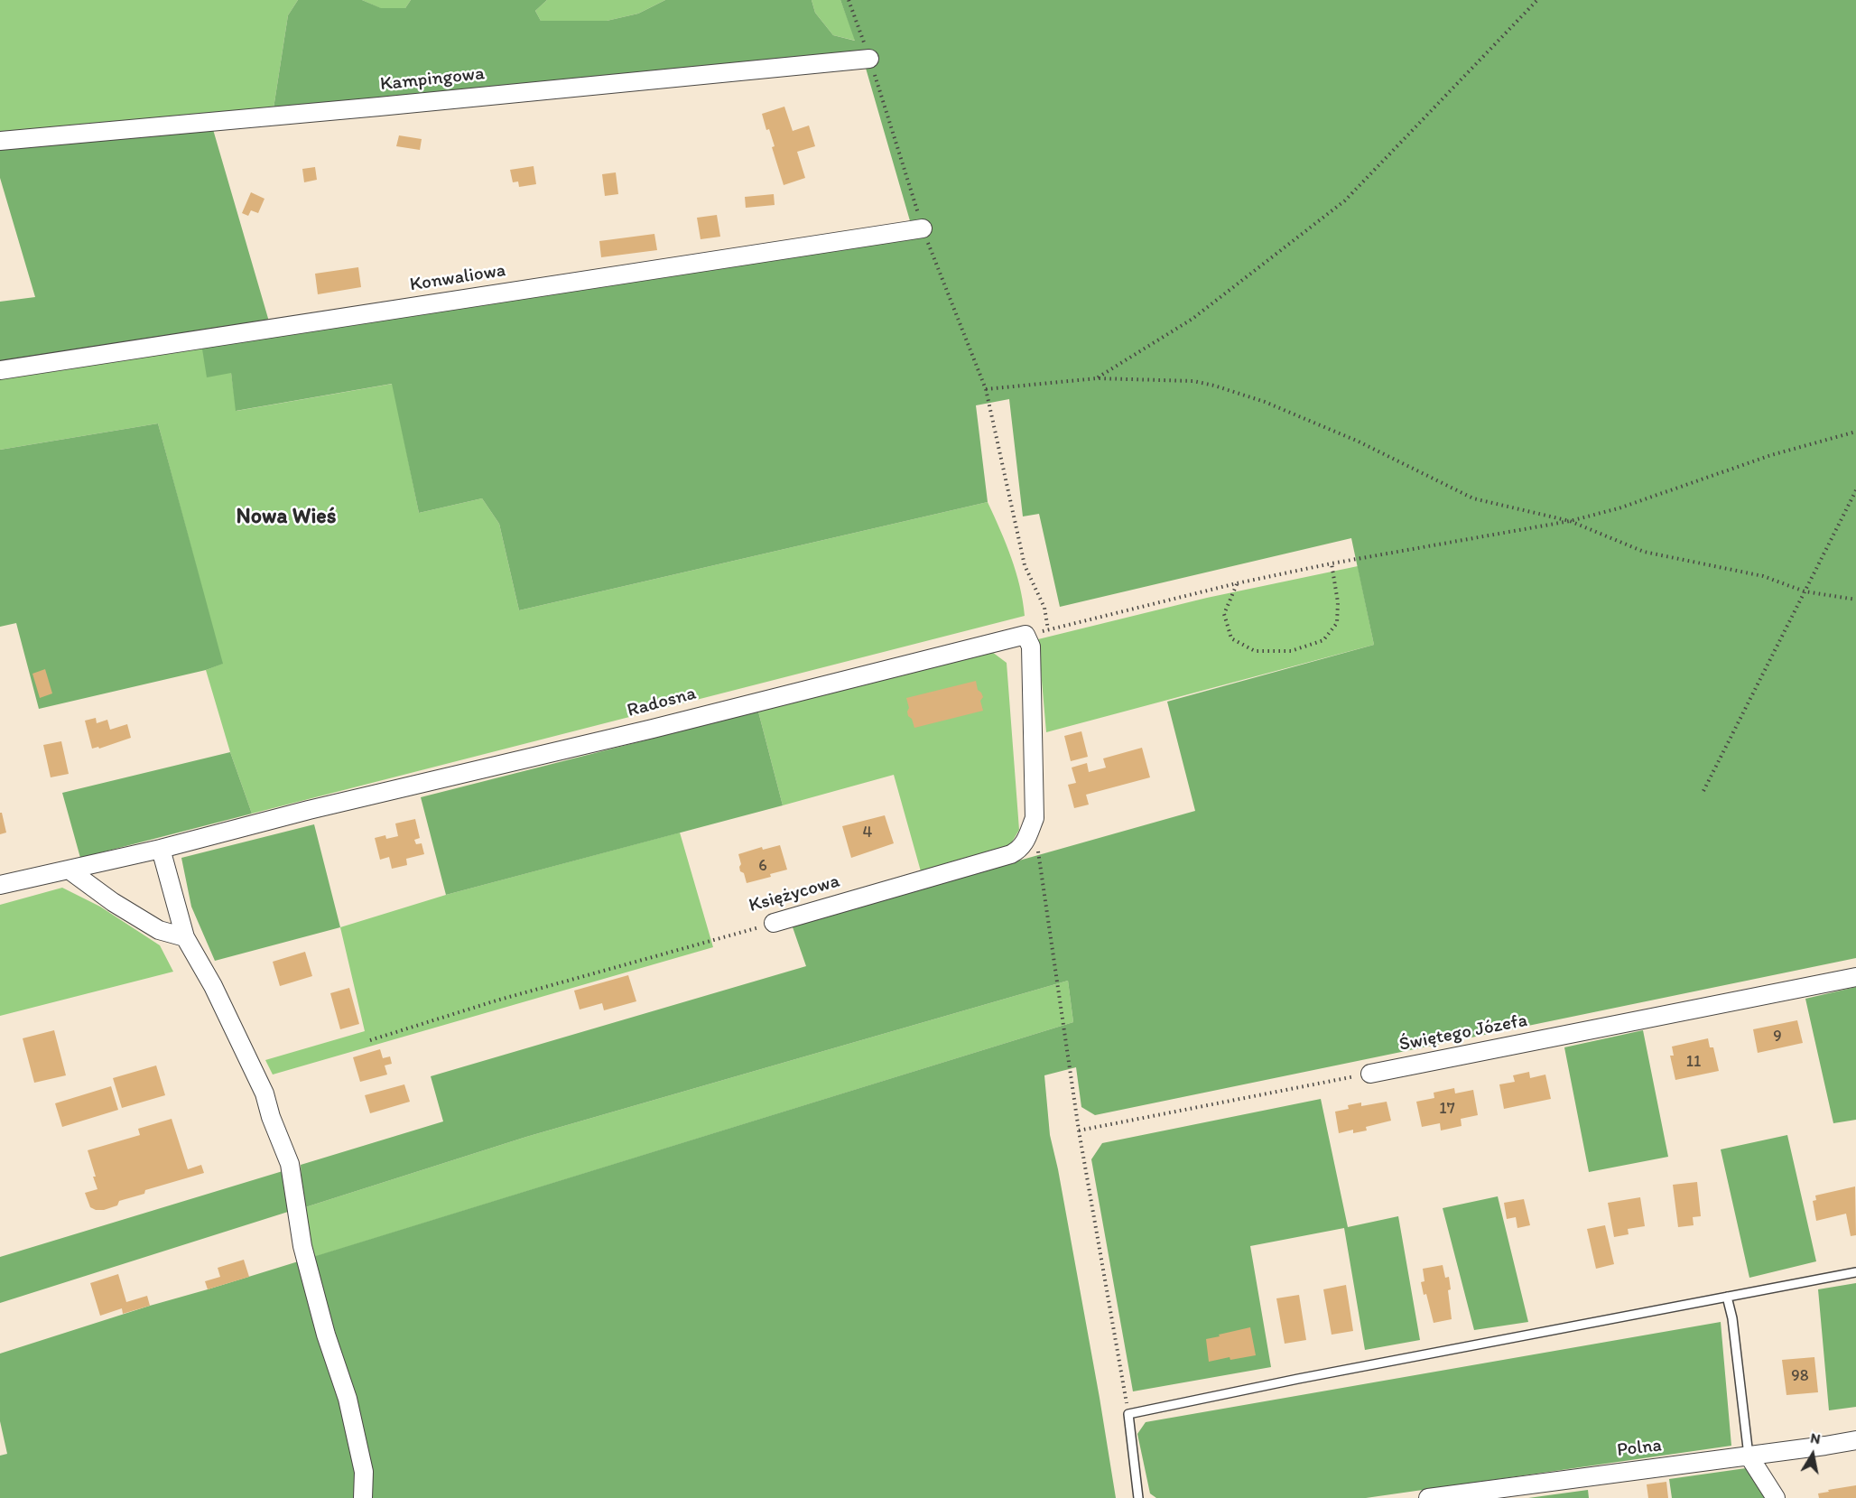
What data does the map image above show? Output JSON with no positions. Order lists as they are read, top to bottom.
{
  "streets": {
    "street": [
      "Kampingowa",
      "Konwaliowa",
      "Radosna",
      "Księżycowa",
      "Świętego Józefa",
      "Polna"
    ]
  },
  "crossings": [
    ["Radosna", "Księżycowa"]
  ],
  "districts": ["Nowa Wieś"],
  "house_numbers": [
    "4",
    "6",
    "9",
    "11",
    "17",
    "98"
  ],
  "north": "top"
}
